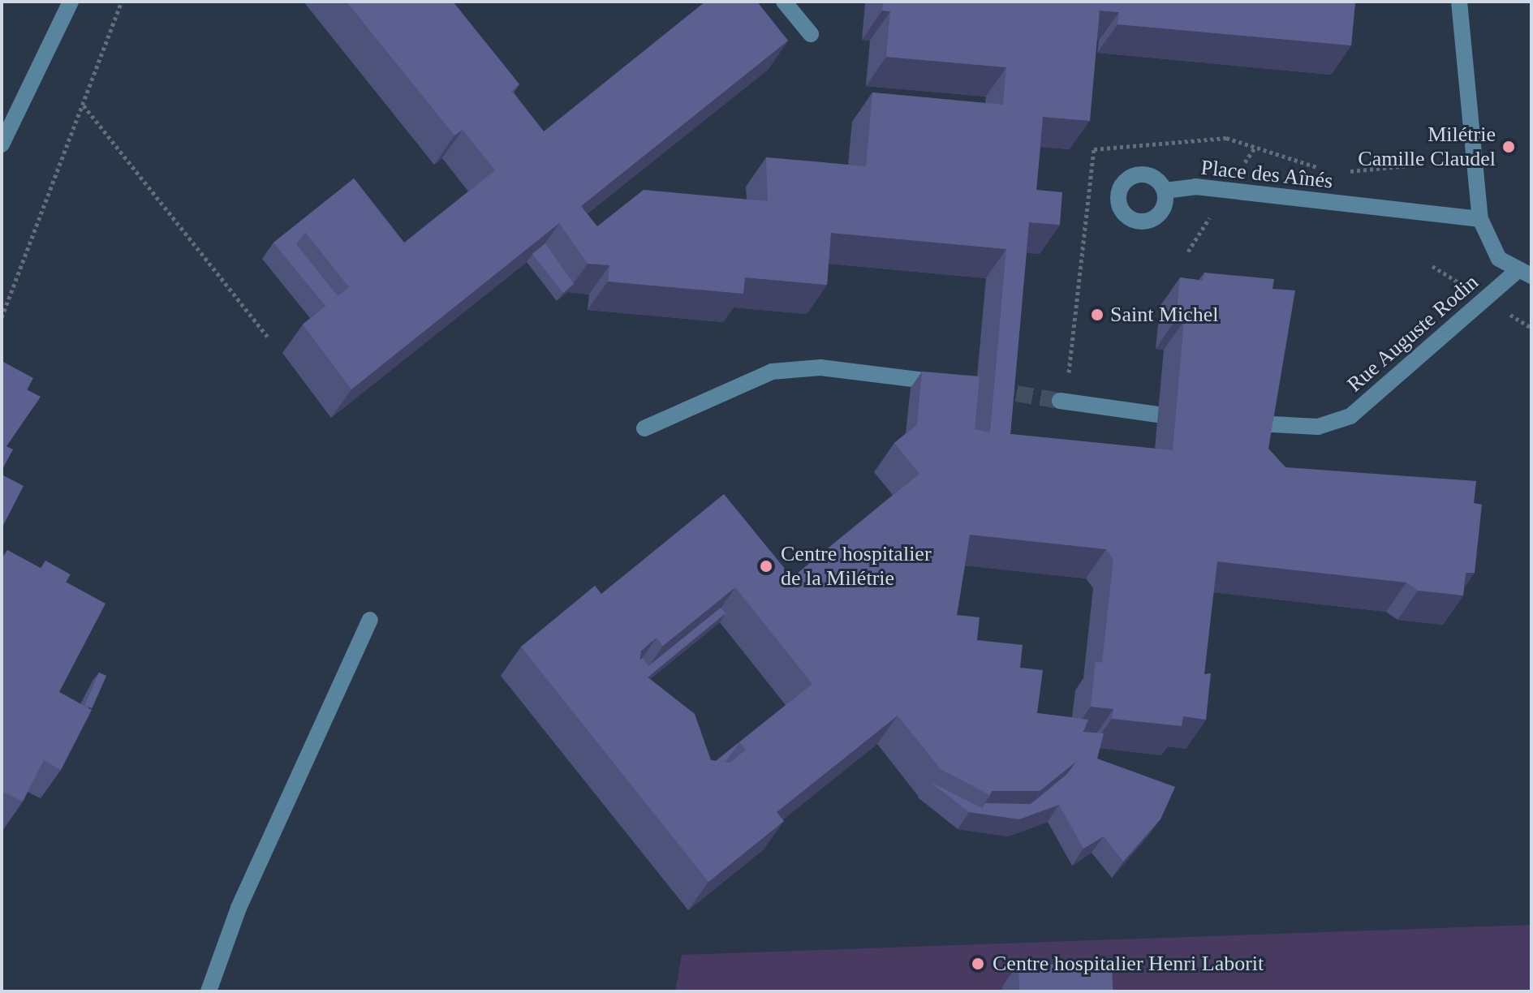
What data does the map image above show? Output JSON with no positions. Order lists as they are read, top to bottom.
{
  "streets": {
    "street": ["Place des Aînés", "Rue Auguste Rodin"]
  },
  "places": [
    "Milétrie Camille Claudel",
    "Saint Michel",
    "Centre hospitalier de la Milétrie",
    "Centre hospitalier Henri Laborit"
  ]
}
